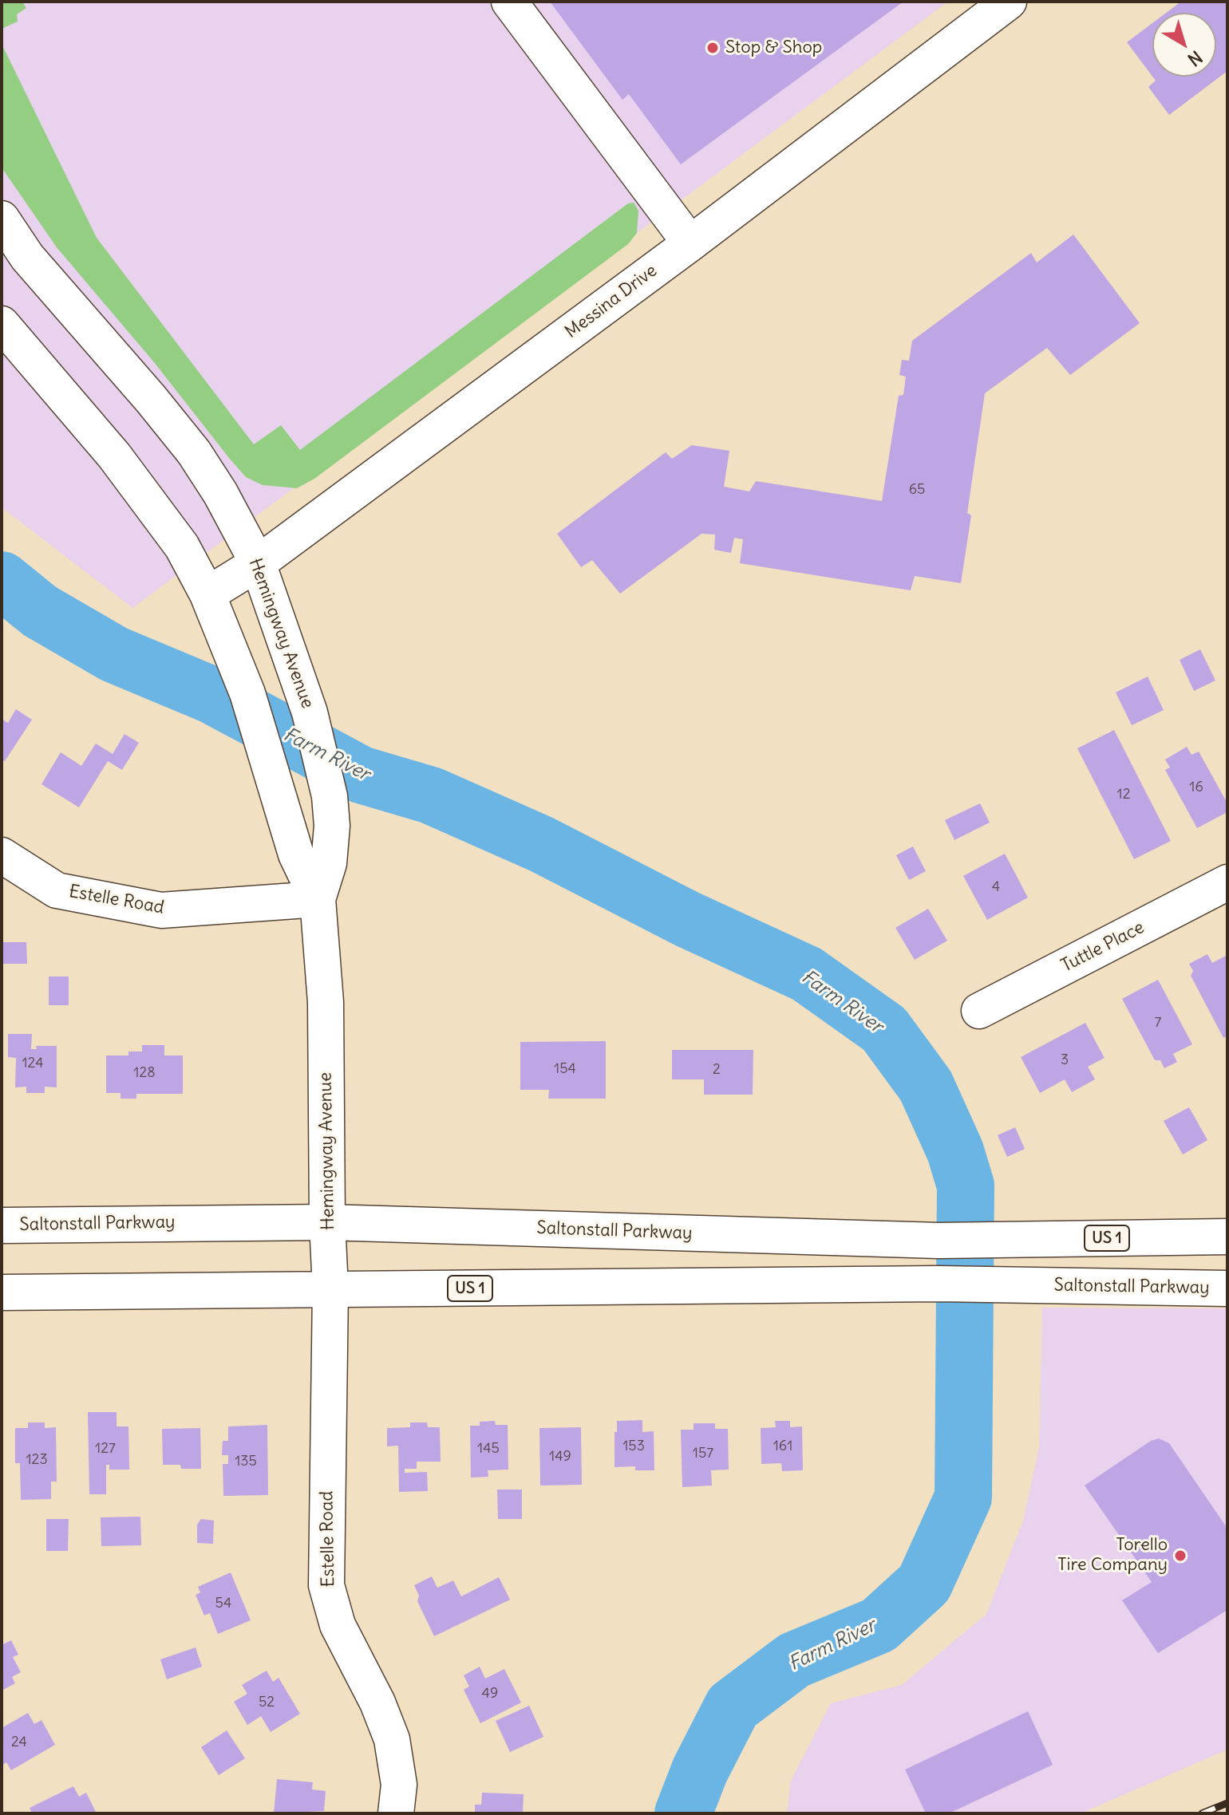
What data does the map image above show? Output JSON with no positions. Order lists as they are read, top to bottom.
{
  "streets": {
    "main road": [
      "Messina Drive",
      "Hemingway Avenue",
      "Estelle Road",
      "Tuttle Place",
      "Saltonstall Parkway",
      "US 1"
    ]
  },
  "crossings": [
    ["Messina Drive", "Hemingway Avenue"],
    ["Hemingway Avenue", "Estelle Road"],
    ["Hemingway Avenue", "Saltonstall Parkway"],
    ["Estelle Road", "Saltonstall Parkway"]
  ],
  "water": ["Farm River"],
  "places": ["Stop & Shop", "Torello Tire Company"],
  "house_numbers": [
    "65",
    "16",
    "12",
    "4",
    "7",
    "3",
    "124",
    "154",
    "2",
    "128",
    "153",
    "161",
    "127",
    "145",
    "157",
    "149",
    "123",
    "135",
    "54",
    "49",
    "52",
    "24"
  ],
  "north": "bottom right"
}
